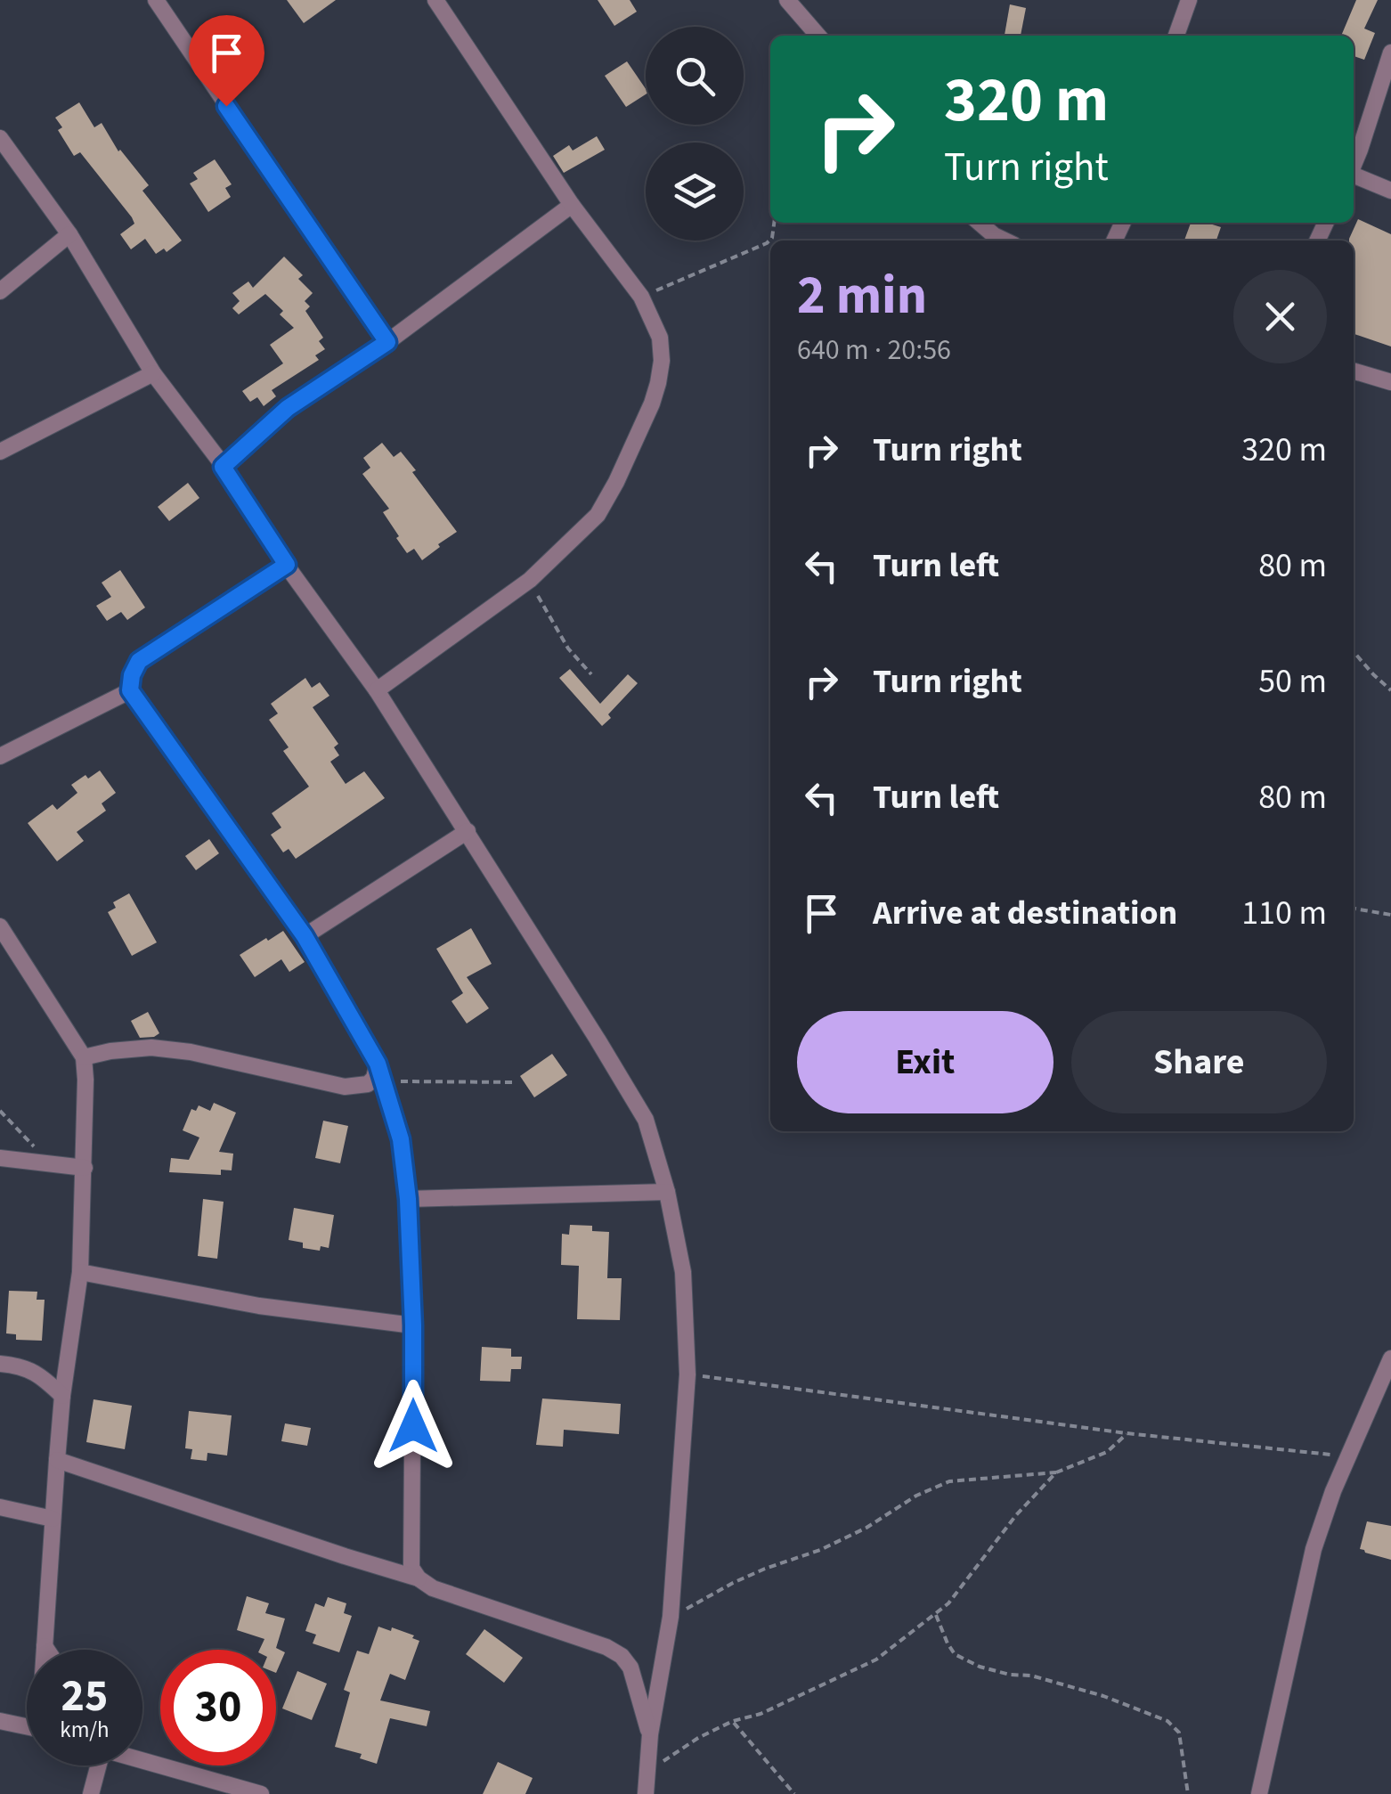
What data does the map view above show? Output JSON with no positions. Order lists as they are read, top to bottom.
{
  "page": {
    "turn": ["320 m", "Turn right"],
    "heading": ["2 min", "640 m · 20:56"],
    "list": [
      {
        "name": "Turn right",
        "value": "320 m"
      },
      {
        "name": "Turn left",
        "value": "80 m"
      },
      {
        "name": "Turn right",
        "value": "50 m"
      },
      {
        "name": "Turn left",
        "value": "80 m"
      },
      {
        "name": "Arrive at destination",
        "value": "110 m"
      }
    ],
    "buttons": ["Exit", "Share"],
    "speed": "25 km/h",
    "limit": "30"
  }
}
